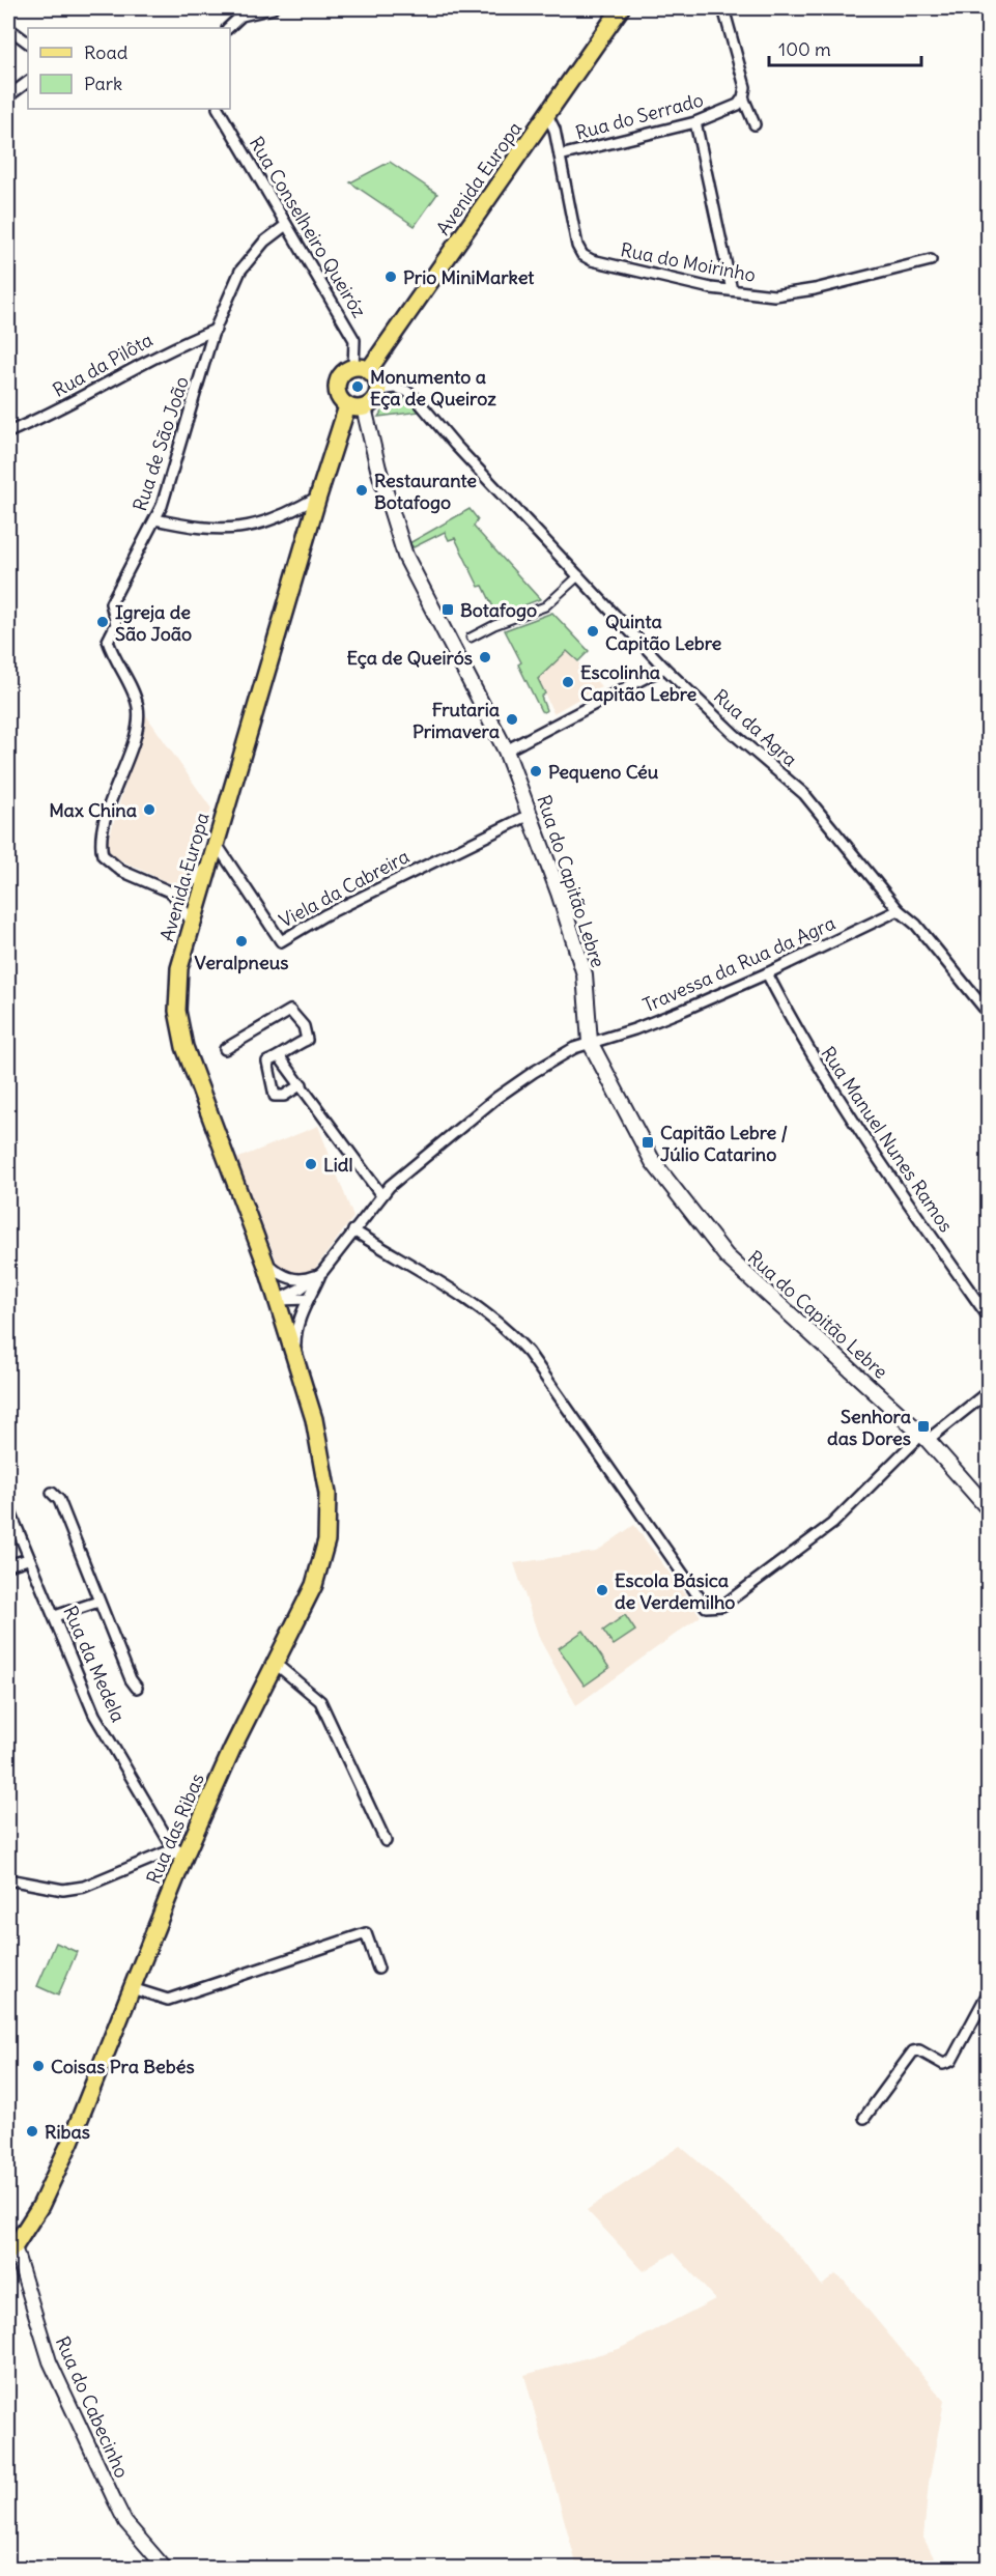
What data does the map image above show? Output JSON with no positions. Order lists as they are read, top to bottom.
{
  "streets": {
    "main road": ["Avenida Europa", "Rua do Capitão Lebre", "Rua das Ribas"],
    "street": [
      "Rua do Serrado",
      "Rua Conselheiro Queiróz",
      "Rua do Moirinho",
      "Rua da Pilôta",
      "Rua de São João",
      "Rua da Agra",
      "Viela da Cabreira",
      "Travessa da Rua da Agra",
      "Rua Manuel Nunes Ramos",
      "Rua da Medela",
      "Rua do Cabecinho"
    ]
  },
  "crossings": [
    ["Rua do Serrado", "Rua do Moirinho"],
    ["Avenida Europa", "Rua Conselheiro Queiróz"],
    ["Avenida Europa", "Rua do Moirinho"],
    ["Avenida Europa", "Rua da Agra"],
    ["Avenida Europa", "Rua do Capitão Lebre"],
    ["Avenida Europa", "Viela da Cabreira"],
    ["Avenida Europa", "Rua das Ribas"],
    ["Rua Conselheiro Queiróz", "Rua de São João"],
    ["Rua Conselheiro Queiróz", "Rua da Agra"],
    ["Rua Conselheiro Queiróz", "Rua do Capitão Lebre"],
    ["Rua da Pilôta", "Rua de São João"],
    ["Rua da Agra", "Rua do Capitão Lebre"],
    ["Rua da Agra", "Travessa da Rua da Agra"],
    ["Rua do Capitão Lebre", "Viela da Cabreira"],
    ["Rua do Capitão Lebre", "Travessa da Rua da Agra"],
    ["Travessa da Rua da Agra", "Rua Manuel Nunes Ramos"],
    ["Rua da Medela", "Rua das Ribas"],
    ["Rua das Ribas", "Rua do Cabecinho"]
  ],
  "places": {
    "other": [
      "Prio MiniMarket",
      "Monumento a Eça de Queiroz",
      "Restaurante Botafogo",
      "Igreja de São João",
      "Quinta Capitão Lebre",
      "Eça de Queirós",
      "Escolinha Capitão Lebre",
      "Frutaria Primavera",
      "Pequeno Céu",
      "Max China",
      "Veralpneus",
      "Lidl",
      "Escola Básica de Verdemilho",
      "Coisas Pra Bebés",
      "Ribas"
    ],
    "transit": ["Botafogo", "Capitão Lebre / Júlio Catarino", "Senhora das Dores"]
  },
  "legend": ["Road", "Park"],
  "scale_bar": "100 m"
}
